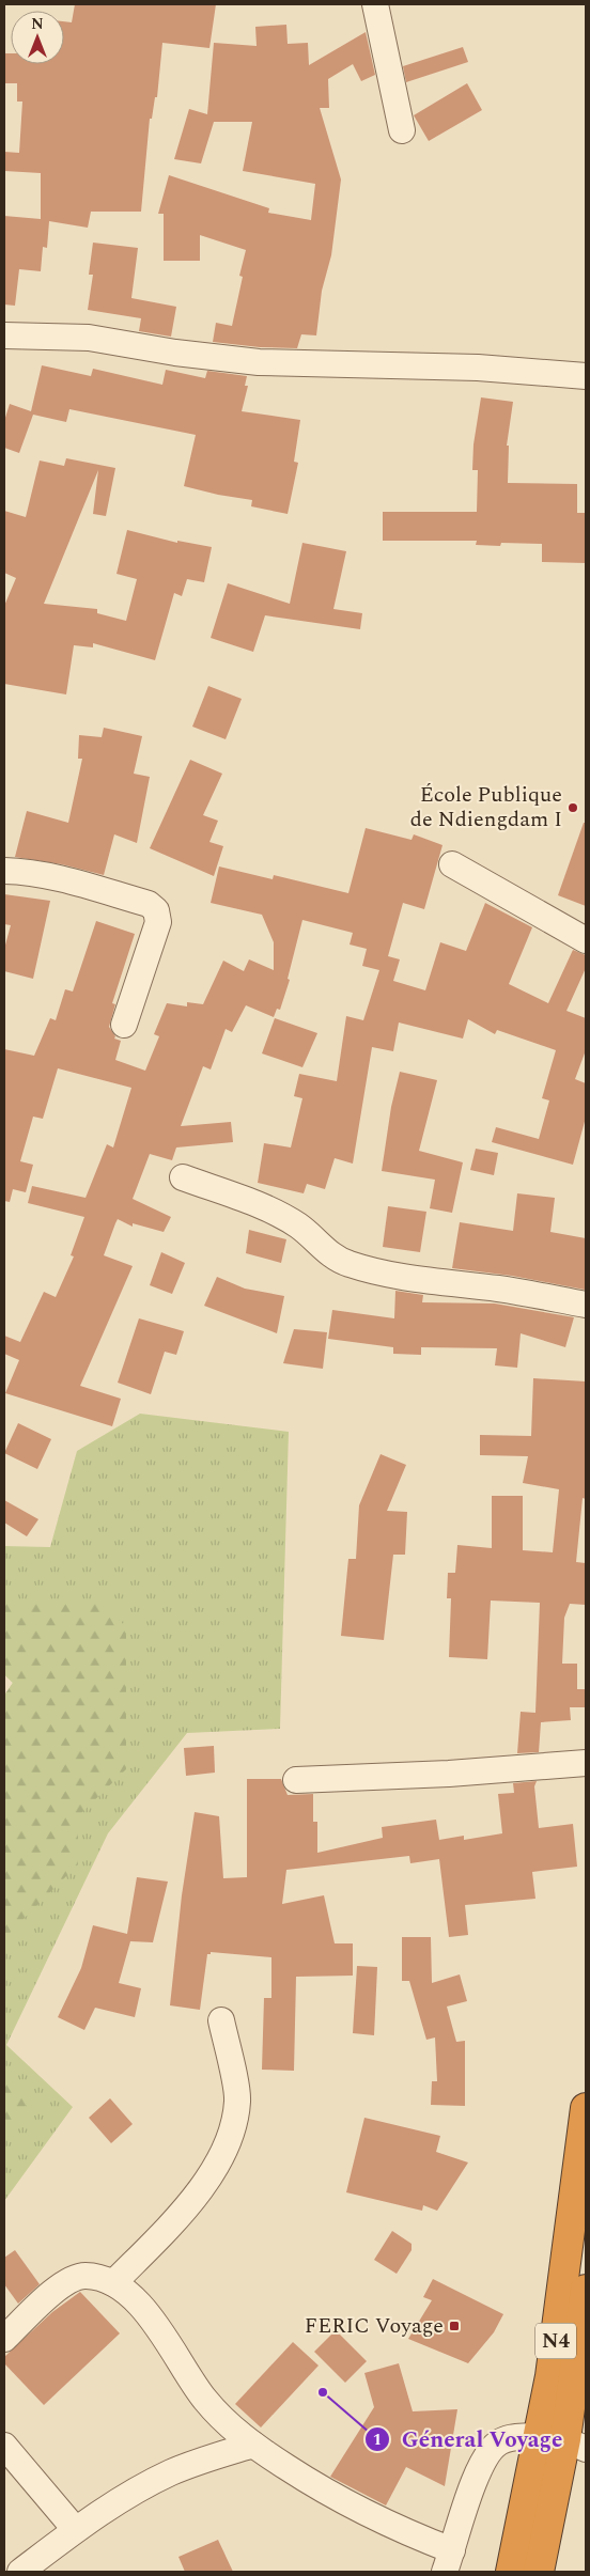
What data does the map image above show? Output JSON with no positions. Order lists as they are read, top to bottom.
{
  "streets": {
    "highway": ["N4"]
  },
  "places": {
    "other": ["École Publique de Ndiengdam I", "Géneral Voyage"],
    "transit": ["FERIC Voyage"]
  },
  "north": "top"
}
